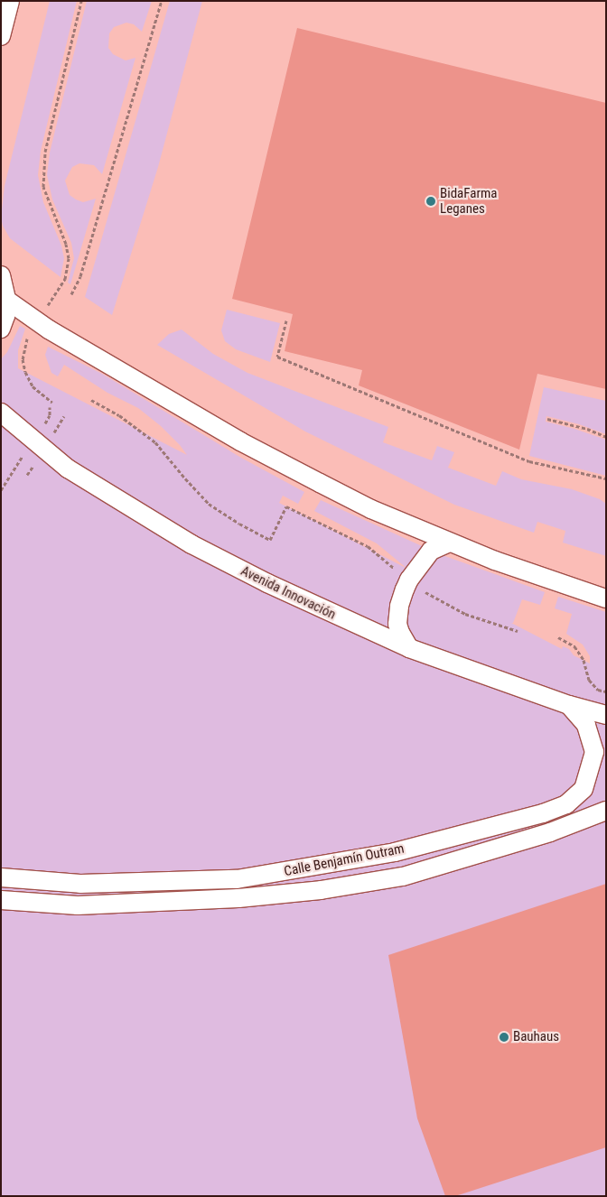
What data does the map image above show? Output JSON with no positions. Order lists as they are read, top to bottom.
{
  "streets": {
    "street": ["Avenida Innovación", "Calle Benjamín Outram"]
  },
  "crossings": [
    ["Avenida Innovación", "Calle Benjamín Outram"]
  ],
  "places": ["BidaFarma Leganes", "Bauhaus"]
}
